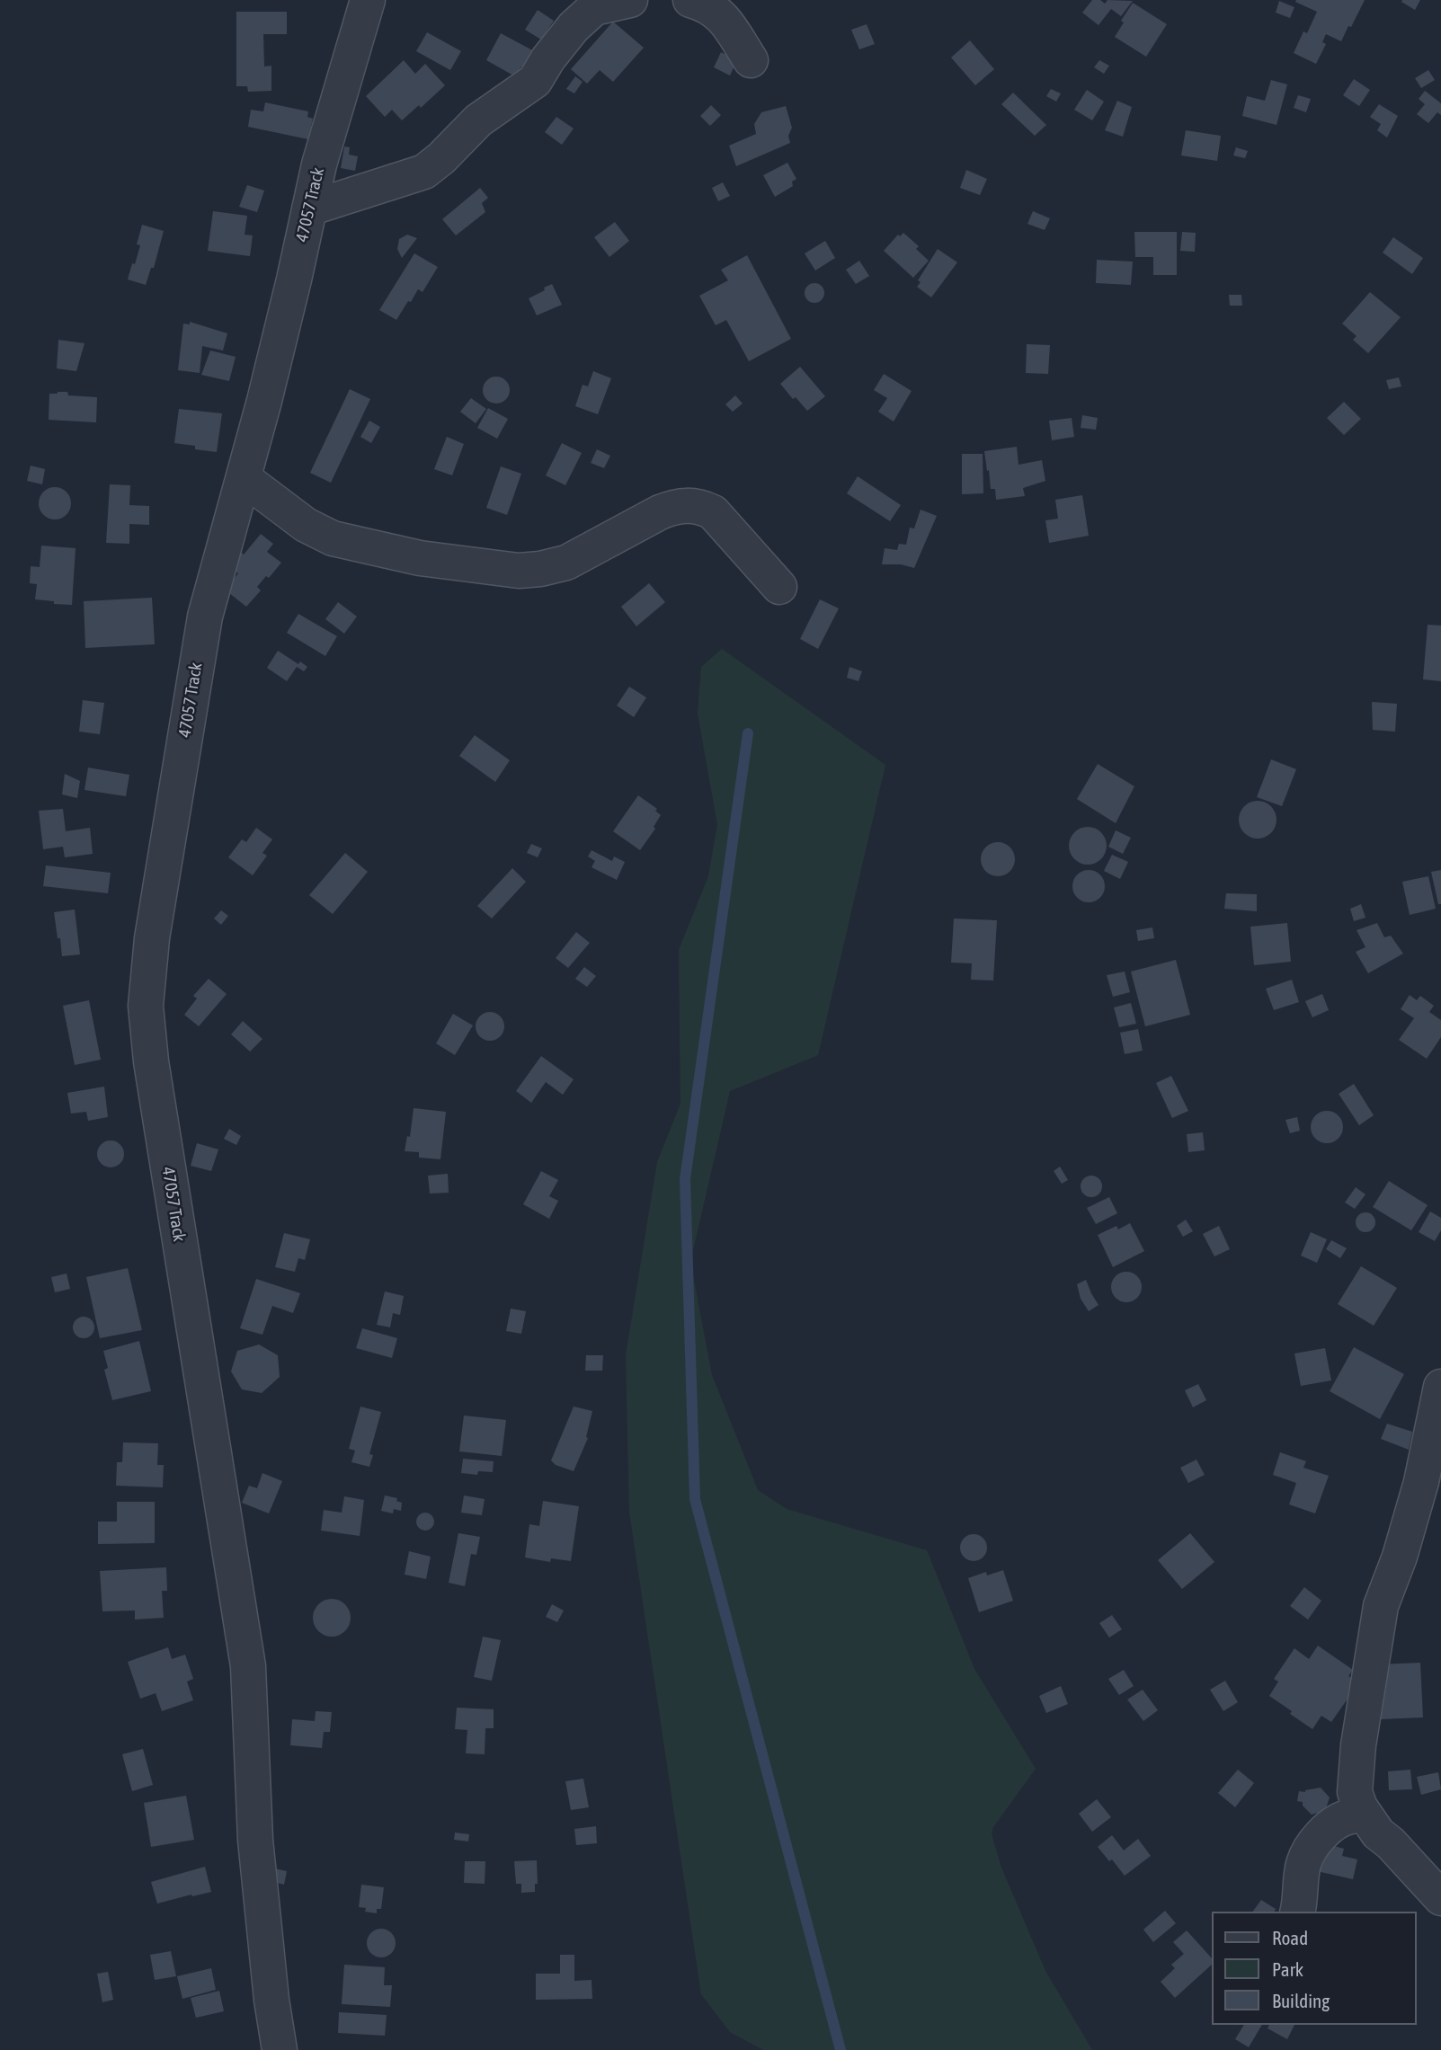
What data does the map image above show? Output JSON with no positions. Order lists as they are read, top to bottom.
{
  "streets": {
    "street": ["47057 Track"]
  },
  "legend": ["Road", "Park", "Building"]
}
